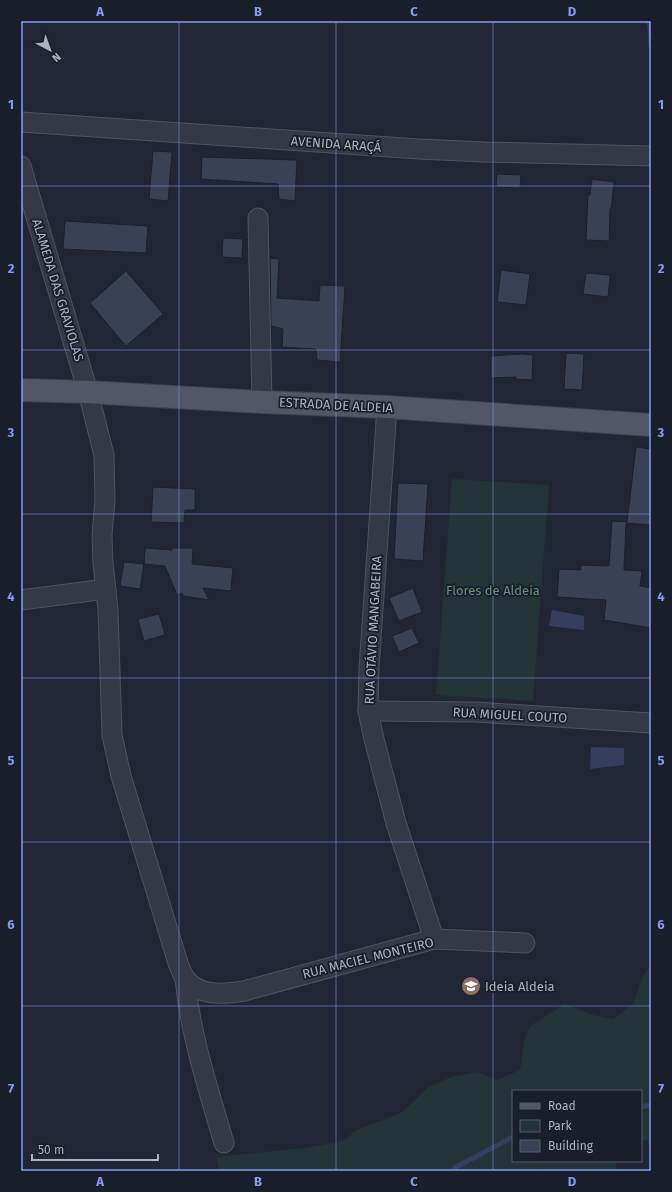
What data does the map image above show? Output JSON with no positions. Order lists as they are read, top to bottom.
{
  "streets": {
    "main road": ["ESTRADA DE ALDEIA"],
    "street": [
      "AVENIDA ARAÇÁ",
      "ALAMEDA DAS GRAVIOLAS",
      "RUA OTÁVIO MANGABEIRA",
      "RUA MIGUEL COUTO",
      "RUA MACIEL MONTEIRO"
    ]
  },
  "crossings": [
    ["ALAMEDA DAS GRAVIOLAS", "ESTRADA DE ALDEIA"],
    ["ALAMEDA DAS GRAVIOLAS", "RUA MACIEL MONTEIRO"],
    ["ESTRADA DE ALDEIA", "RUA OTÁVIO MANGABEIRA"],
    ["RUA OTÁVIO MANGABEIRA", "RUA MIGUEL COUTO"],
    ["RUA OTÁVIO MANGABEIRA", "RUA MACIEL MONTEIRO"]
  ],
  "parks": ["Flores de Aldeia"],
  "places": {
    "school or university": ["Ideia Aldeia"]
  },
  "legend": ["Road", "Park", "Building"],
  "scale_bar": "50 m",
  "north": "bottom right",
  "grid": {
    "columns": [
      "A",
      "B",
      "C",
      "D"
    ],
    "rows": [
      "1",
      "2",
      "3",
      "4",
      "5",
      "6",
      "7"
    ]
  }
}
